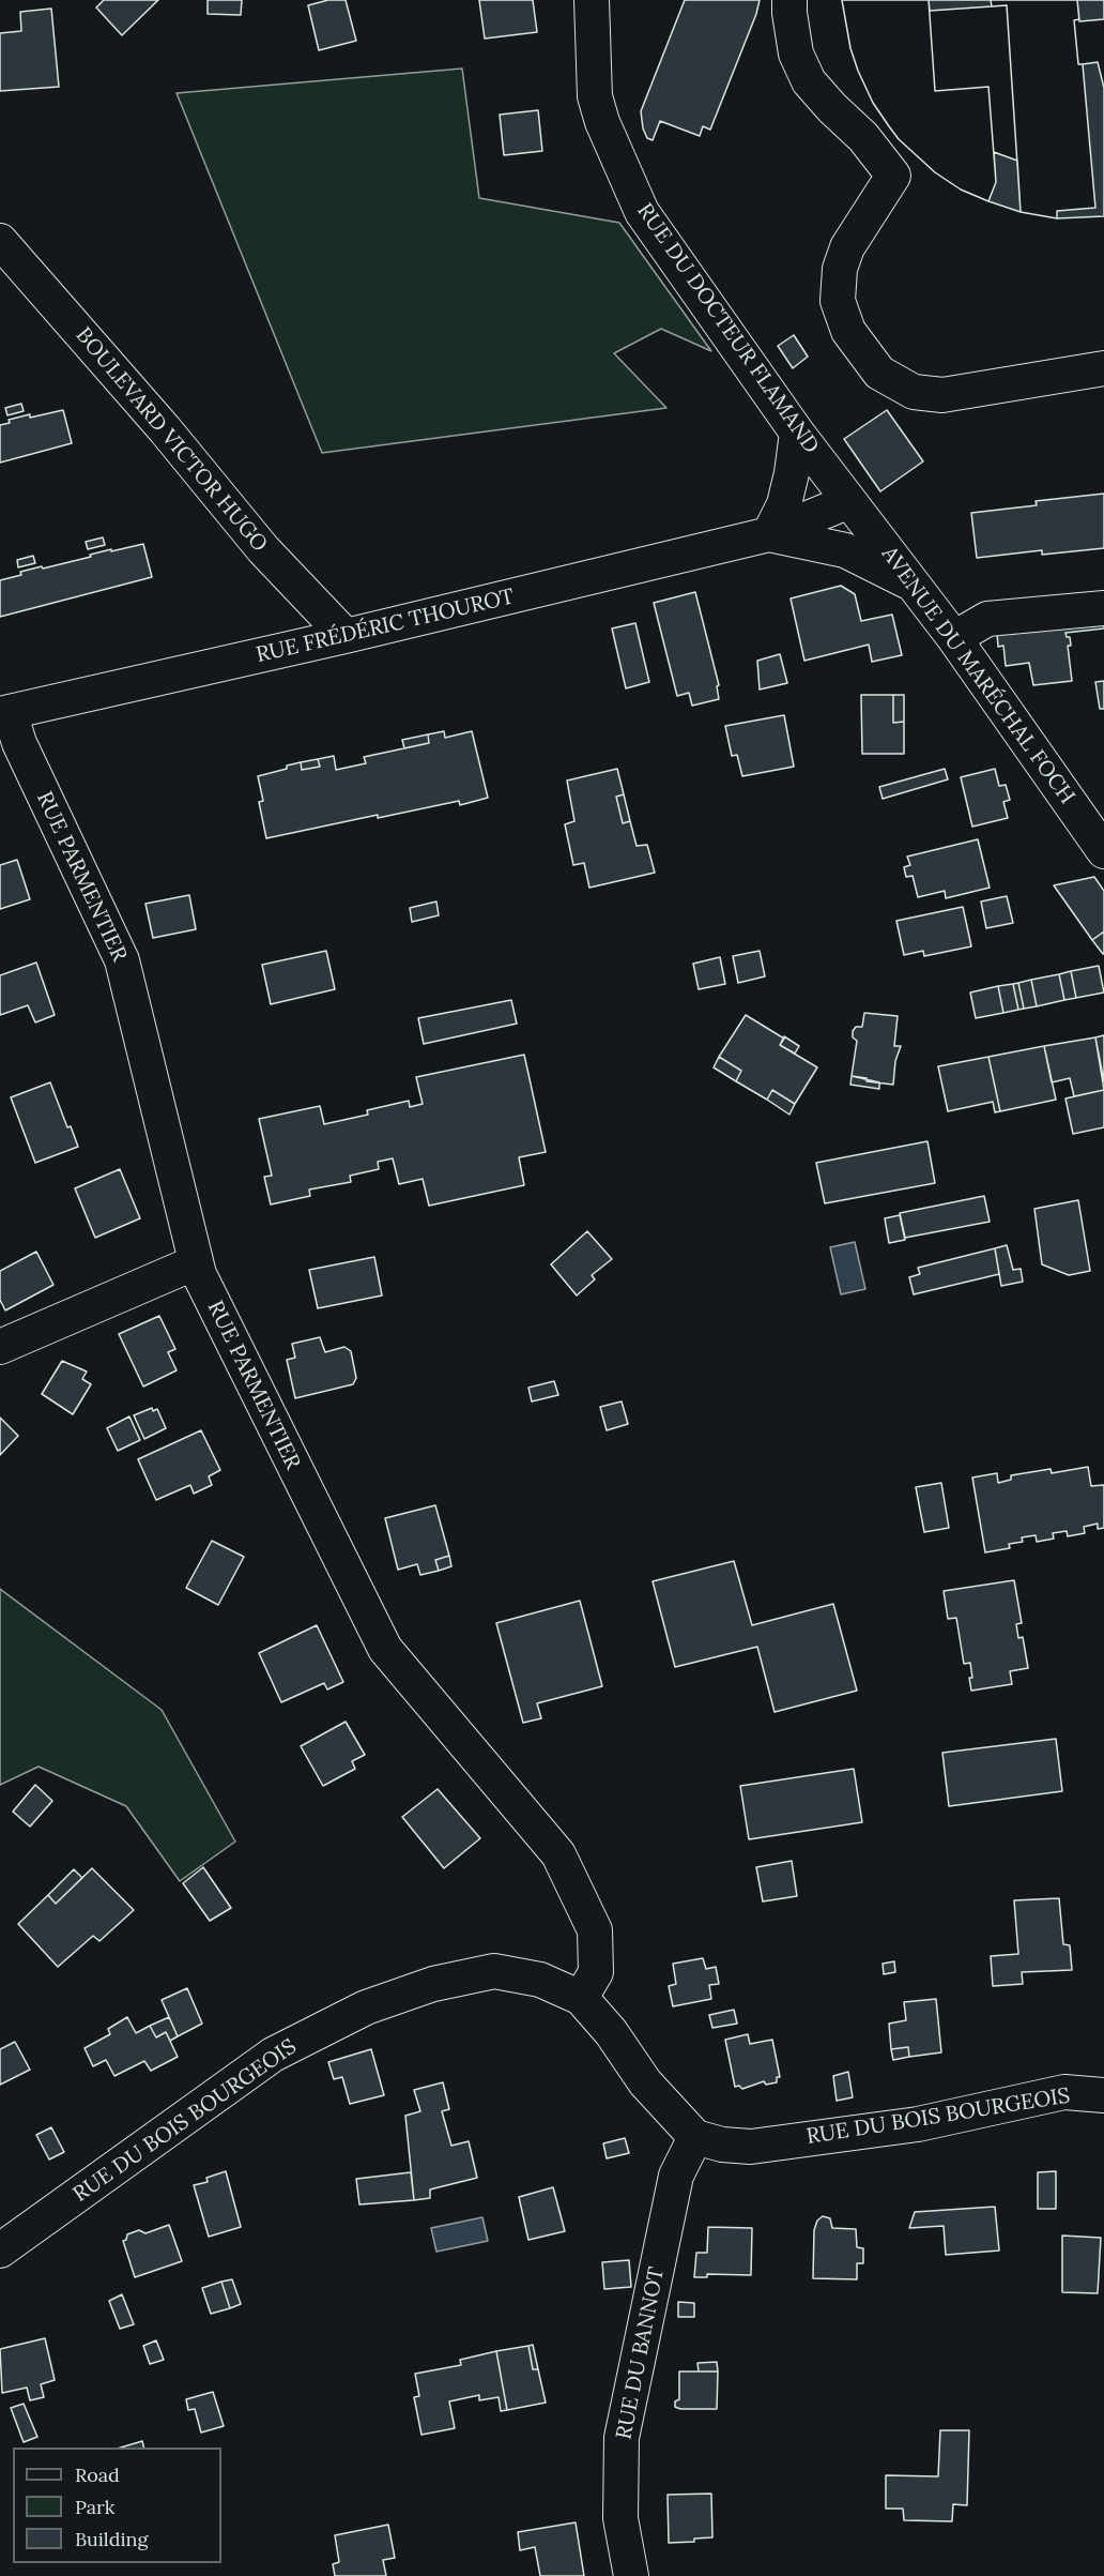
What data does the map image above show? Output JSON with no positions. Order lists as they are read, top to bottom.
{
  "streets": {
    "street": [
      "RUE DU DOCTEUR FLAMAND",
      "BOULEVARD VICTOR HUGO",
      "RUE FRÉDÉRIC THOUROT",
      "AVENUE DU MARÉCHAL FOCH",
      "RUE PARMENTIER",
      "RUE DU BOIS BOURGEOIS",
      "RUE DU BANNOT"
    ]
  },
  "crossings": [
    ["RUE DU DOCTEUR FLAMAND", "RUE FRÉDÉRIC THOUROT"],
    ["RUE DU DOCTEUR FLAMAND", "AVENUE DU MARÉCHAL FOCH"],
    ["BOULEVARD VICTOR HUGO", "RUE FRÉDÉRIC THOUROT"],
    ["RUE FRÉDÉRIC THOUROT", "AVENUE DU MARÉCHAL FOCH"],
    ["RUE FRÉDÉRIC THOUROT", "RUE PARMENTIER"],
    ["RUE PARMENTIER", "RUE DU BOIS BOURGEOIS"],
    ["RUE DU BOIS BOURGEOIS", "RUE DU BANNOT"]
  ],
  "legend": ["Road", "Park", "Building"]
}
